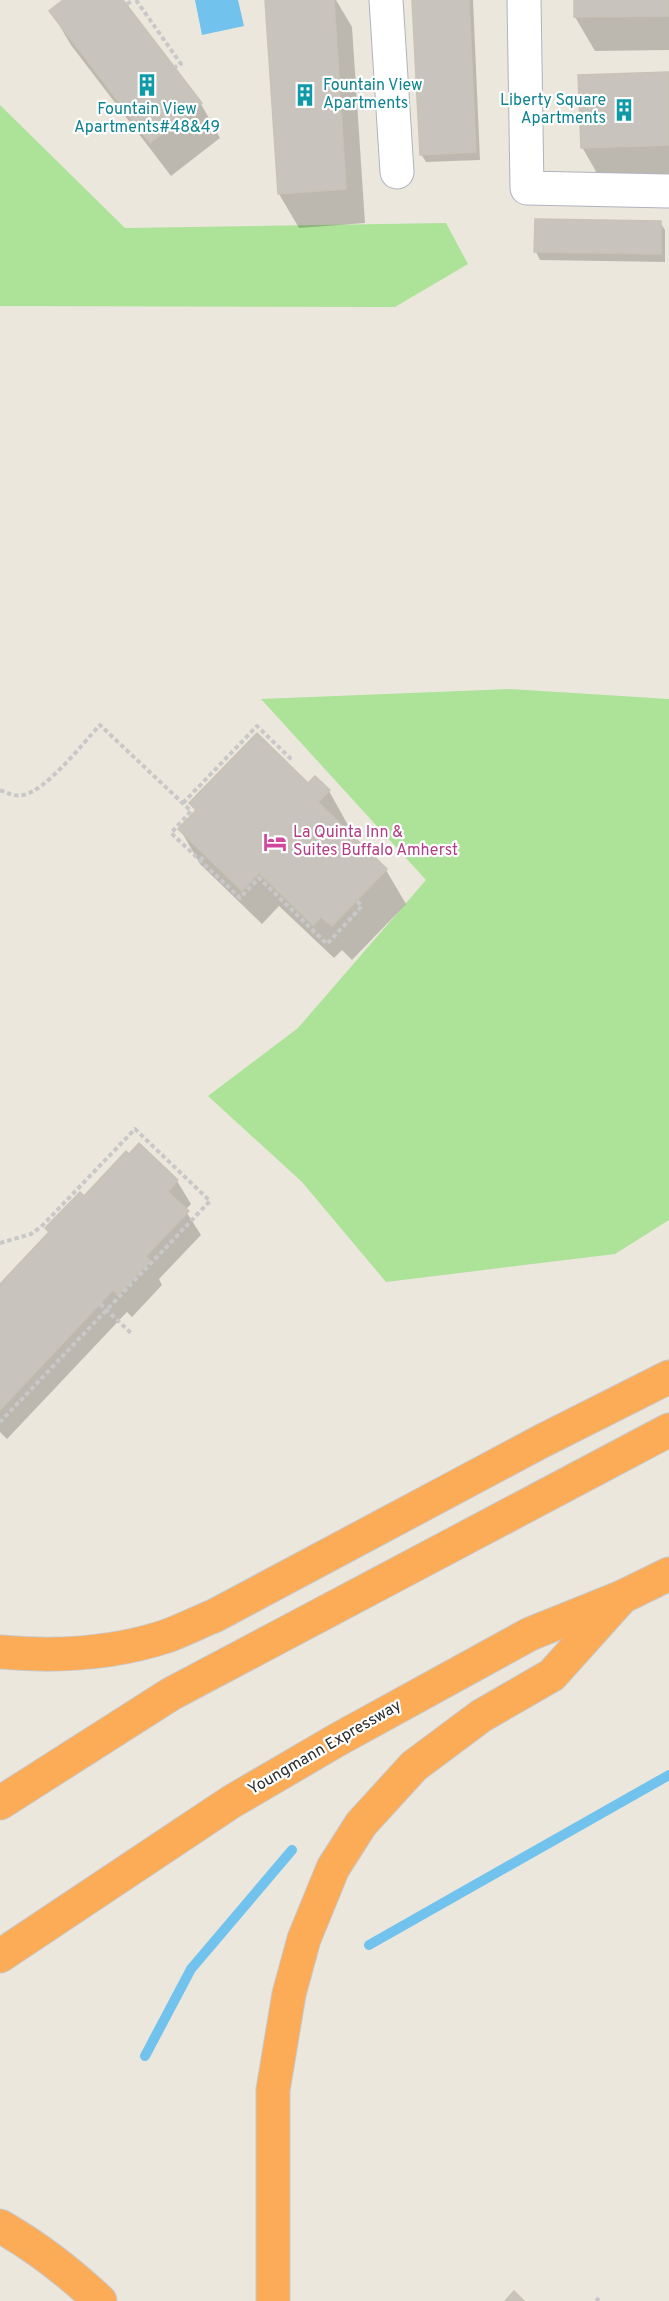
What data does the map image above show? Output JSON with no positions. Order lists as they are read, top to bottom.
{
  "streets": {
    "highway": ["Youngmann Expressway"]
  },
  "places": {
    "building": ["Fountain View Apartments#48&49", "Fountain View Apartments", "Liberty Square Apartments"],
    "hotel": ["La Quinta Inn & Suites Buffalo Amherst"]
  }
}
